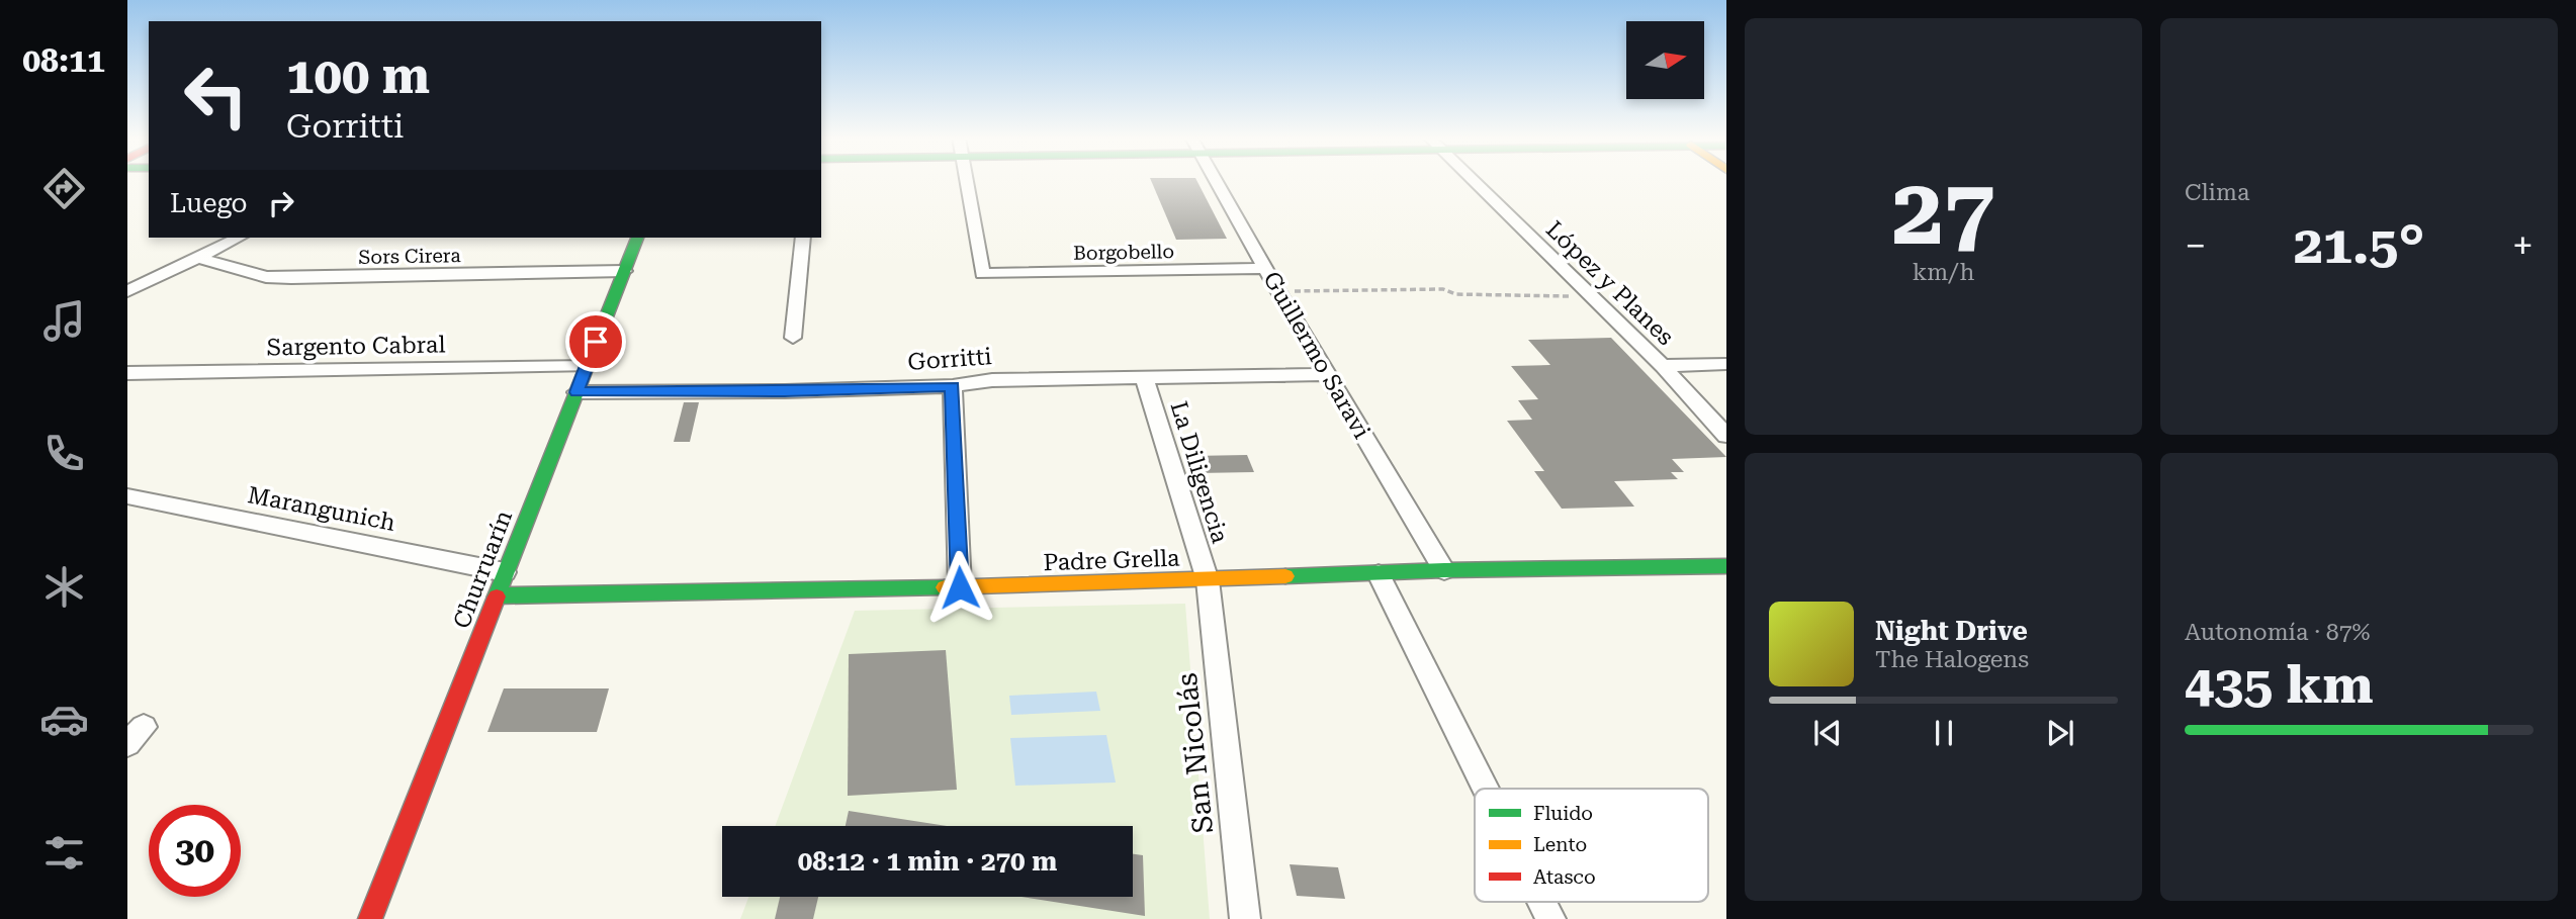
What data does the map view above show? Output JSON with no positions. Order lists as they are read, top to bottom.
{
  "streets": {
    "street": [
      "Borgobello",
      "Sors Cirera",
      "López y Planes",
      "Sargento Cabral",
      "Guillermo Saravi",
      "Gorritti",
      "La Diligencia",
      "Marangunich",
      "Padre Grella",
      "Churruarín",
      "San Nicolás"
    ]
  },
  "crossings": [
    ["Borgobello", "Guillermo Saravi"],
    ["Sors Cirera", "Churruarín"],
    ["Sargento Cabral", "Churruarín"],
    ["Guillermo Saravi", "Gorritti"],
    ["Guillermo Saravi", "Padre Grella"],
    ["Gorritti", "La Diligencia"],
    ["Gorritti", "Churruarín"],
    ["La Diligencia", "Padre Grella"],
    ["La Diligencia", "San Nicolás"],
    ["Marangunich", "Churruarín"],
    ["Padre Grella", "Churruarín"],
    ["Padre Grella", "San Nicolás"]
  ],
  "legend": ["Fluido", "Lento", "Atasco"],
  "north": "right",
  "page": {
    "tabs": "08:11",
    "tile": [
      ["27", "km/h"],
      "Clima",
      ["Autonomía · 87%", "435 km"]
    ],
    "turn": ["100 m", "Gorritti"],
    "then": "Luego",
    "heat": ["−", "21.5°", "+"],
    "song": ["Night Drive", "The Halogens"],
    "limit": "30",
    "trip": "08:12 · 1 min · 270 m"
  }
}
